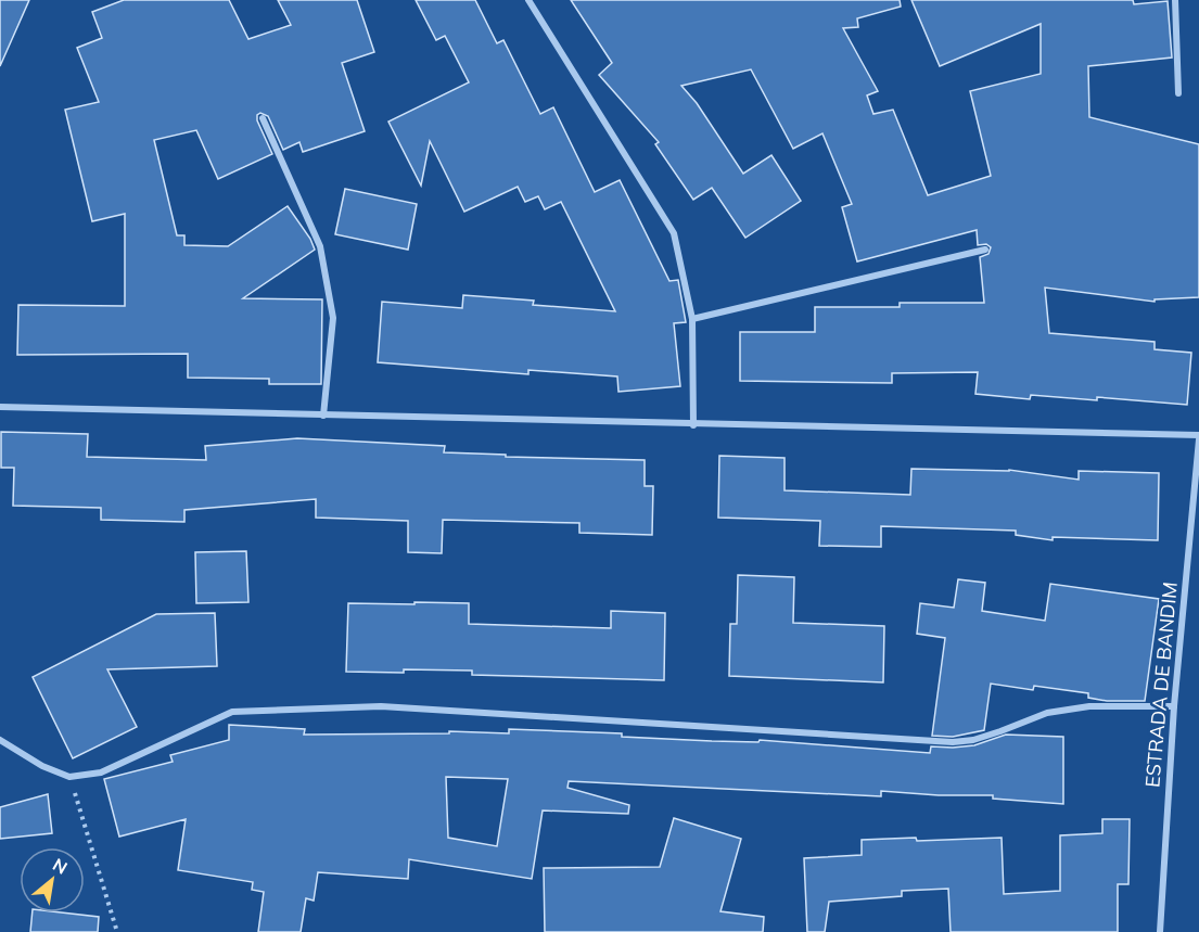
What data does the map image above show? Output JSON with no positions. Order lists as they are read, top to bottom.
{
  "streets": {
    "street": ["ESTRADA DE BANDIM"]
  },
  "north": "top right"
}
